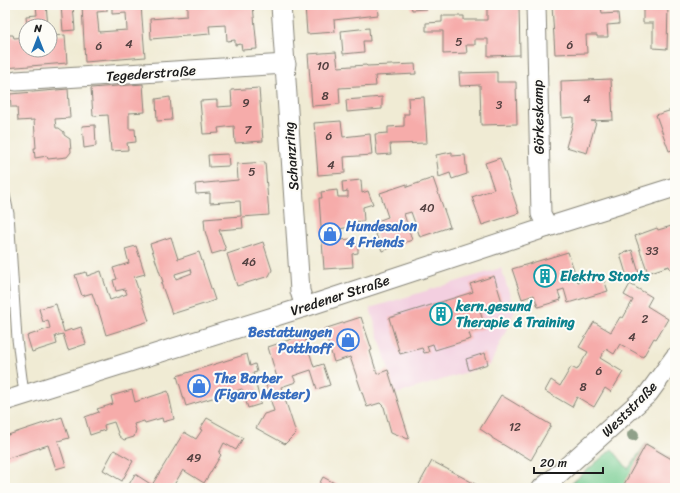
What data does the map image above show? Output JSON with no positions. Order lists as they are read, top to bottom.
{
  "streets": {
    "street": [
      "Tegederstraße",
      "Görkeskamp",
      "Schanzring",
      "Vredener Straße",
      "Weststraße"
    ]
  },
  "crossings": [
    ["Tegederstraße", "Schanzring"],
    ["Görkeskamp", "Vredener Straße"],
    ["Schanzring", "Vredener Straße"]
  ],
  "places": {
    "shop": ["Hundesalon 4 Friends", "Bestattungen Potthoff", "The Barber (Figaro Mester)"],
    "building": ["Elektro Stoots", "kern.gesund Therapie & Training"]
  },
  "house_numbers": [
    "5",
    "4",
    "6",
    "6",
    "10",
    "8",
    "4",
    "9",
    "3",
    "7",
    "6",
    "4",
    "5",
    "40",
    "33",
    "46",
    "2",
    "4",
    "6",
    "8",
    "12",
    "49"
  ],
  "scale_bar": "20 m",
  "north": "top"
}
